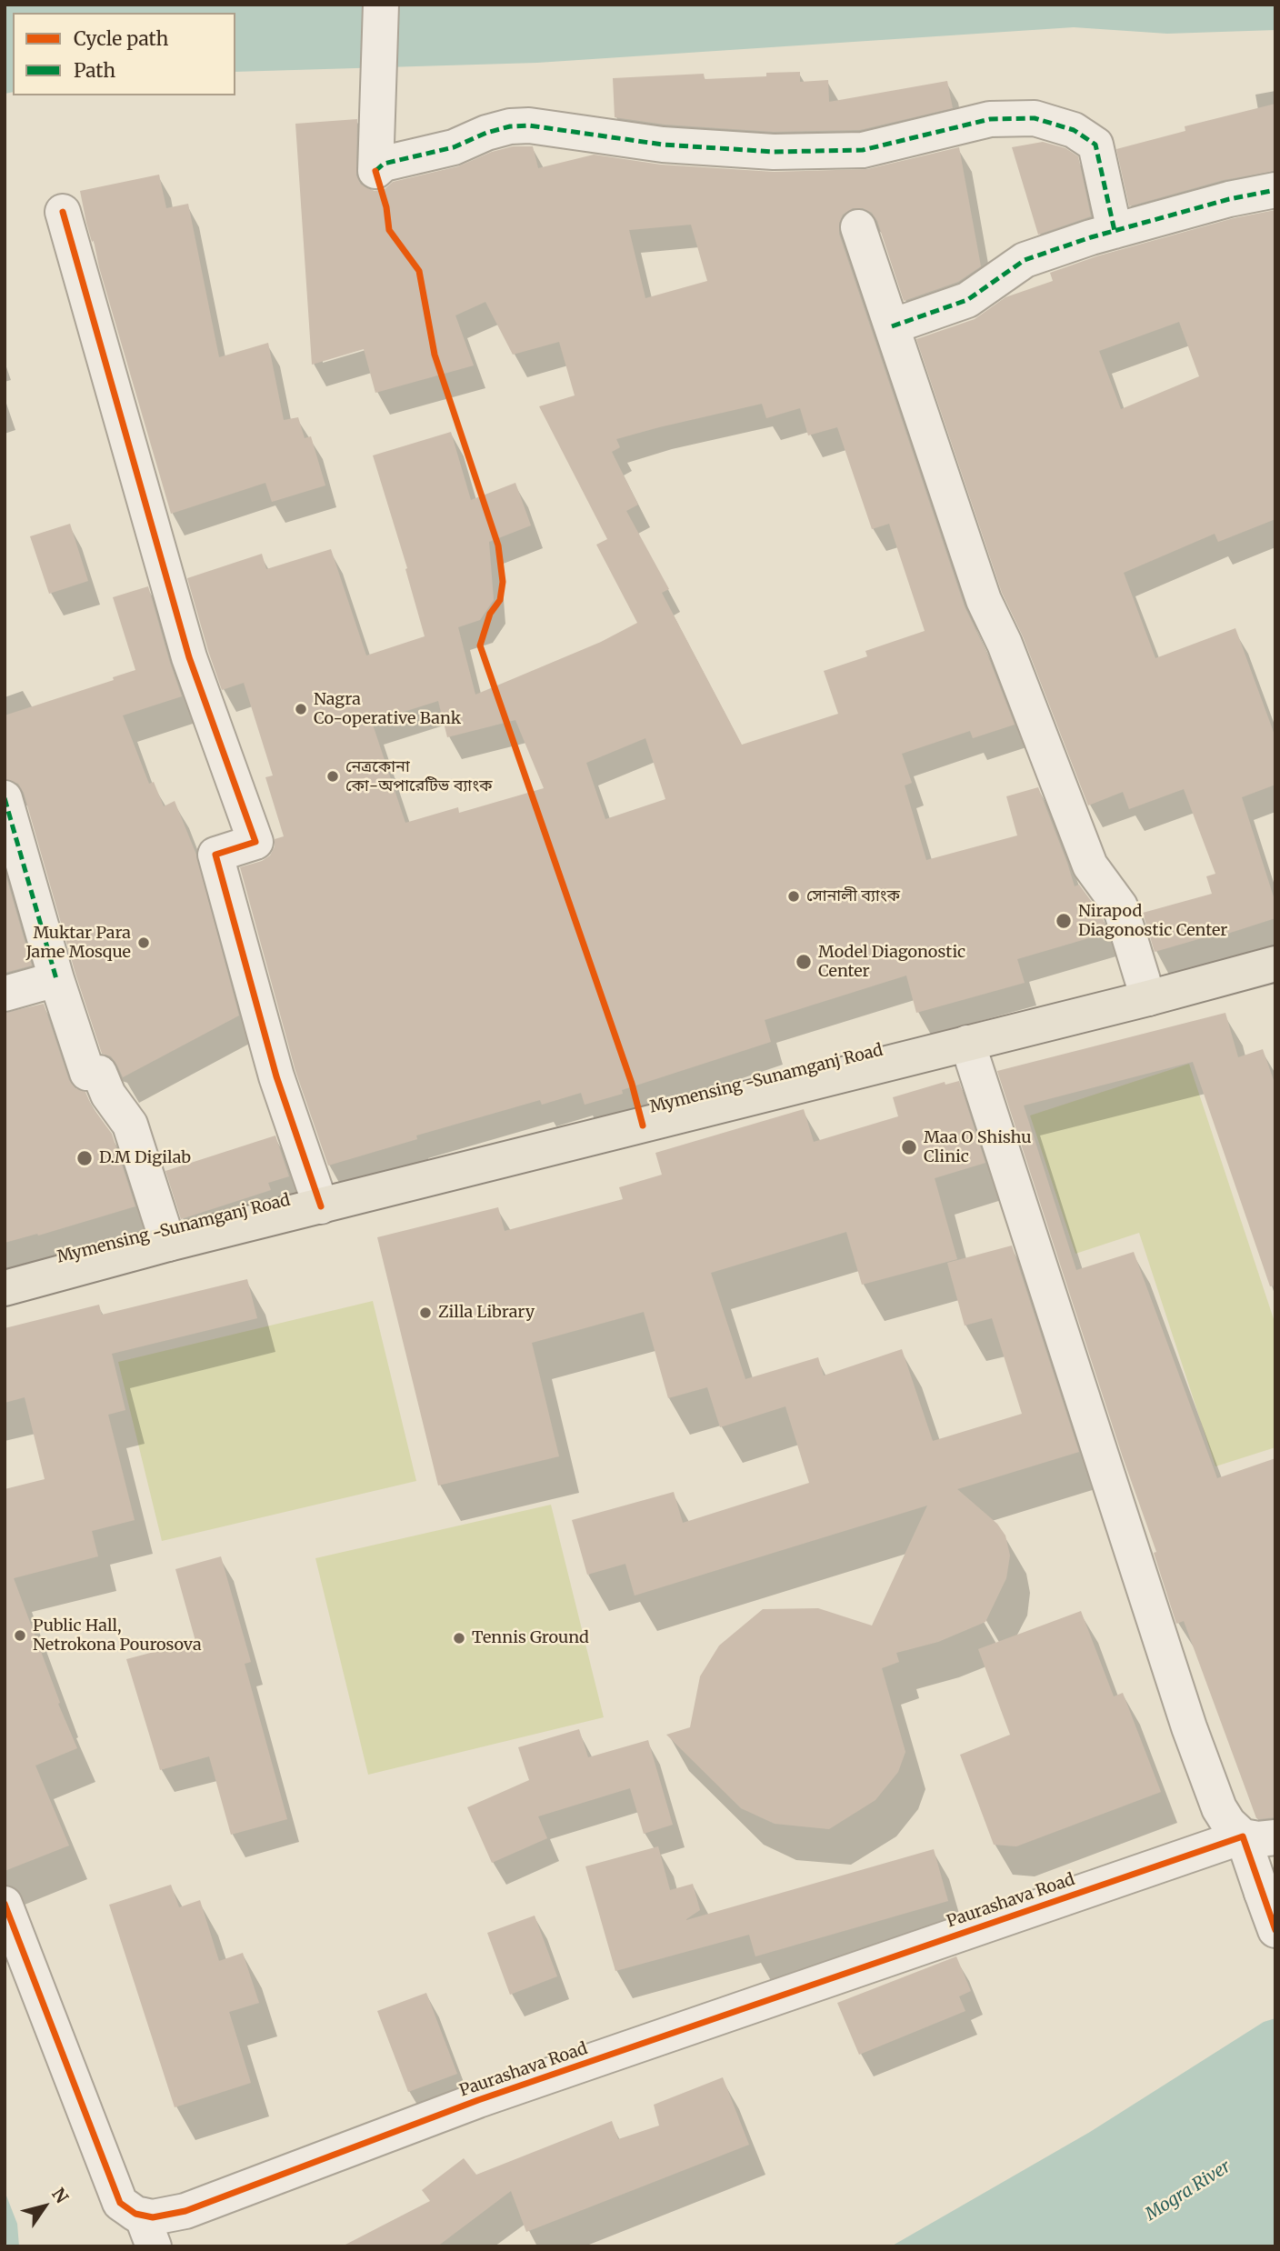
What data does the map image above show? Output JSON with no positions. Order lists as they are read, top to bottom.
{
  "streets": {
    "main road": ["Mymensing -Sunamganj Road"],
    "street": ["Paurashava Road"]
  },
  "water": ["Mogra River"],
  "places": [
    "Nagra Co-operative Bank",
    "নেত্রকোনা কো-অপারেটিভ ব্যাংক",
    "সোনালী ব্যাংক",
    "Nirapod Diagonostic Center",
    "Muktar Para Jame Mosque",
    "Model Diagonostic Center",
    "Maa O Shishu Clinic",
    "D.M Digilab",
    "Zilla Library",
    "Public Hall, Netrokona Pourosova",
    "Tennis Ground"
  ],
  "legend": ["Cycle path", "Path"],
  "north": "top right"
}
